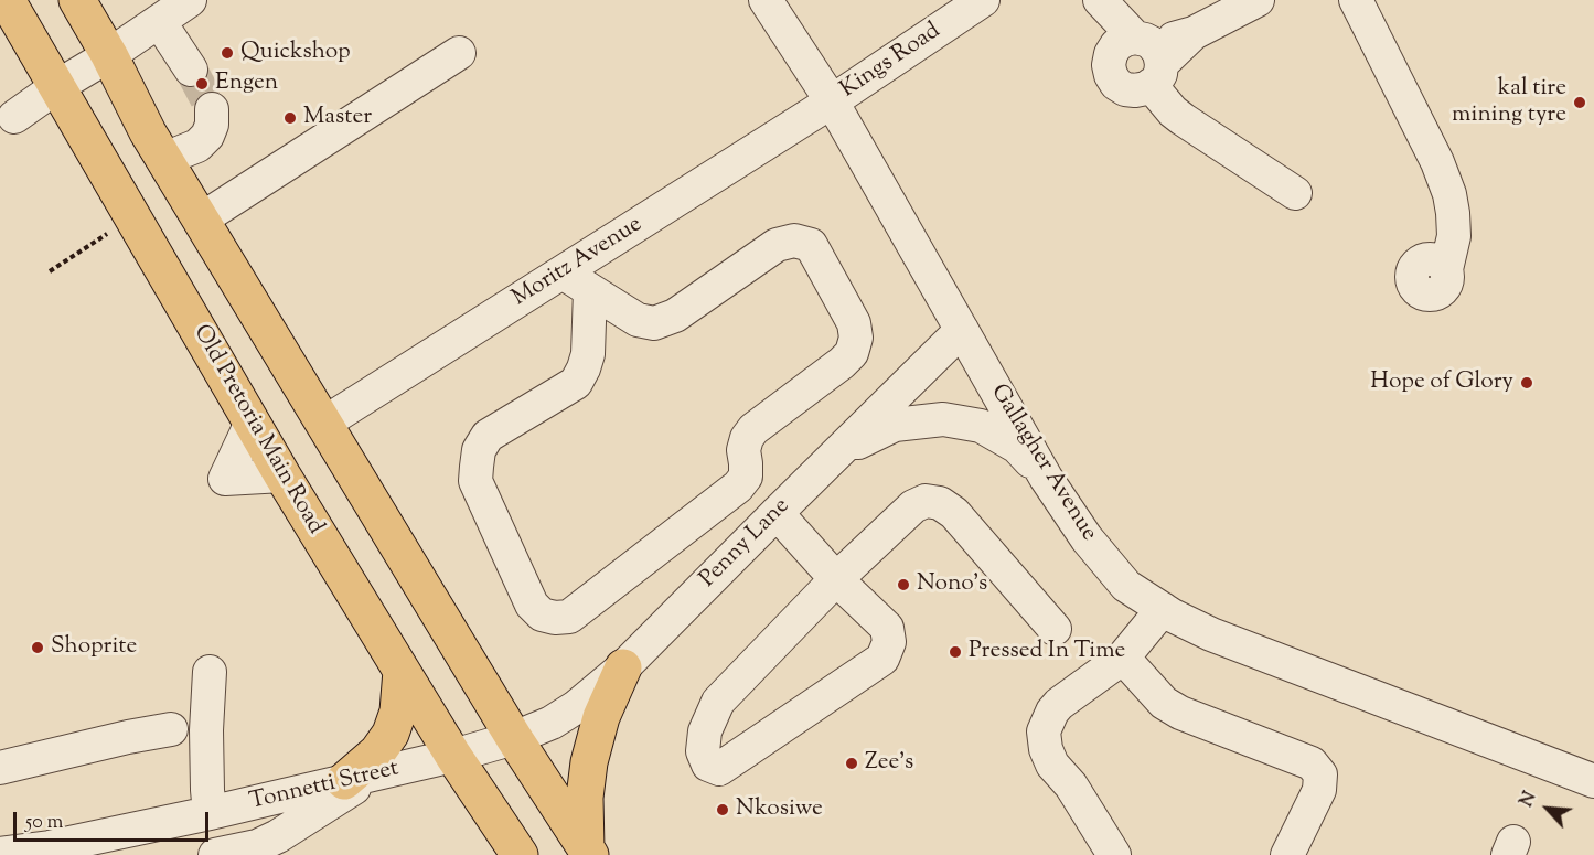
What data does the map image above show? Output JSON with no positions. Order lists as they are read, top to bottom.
{
  "streets": {
    "main road": ["Old Pretoria Main Road"],
    "street": [
      "Kings Road",
      "Moritz Avenue",
      "Gallagher Avenue",
      "Penny Lane",
      "Tonnetti Street"
    ]
  },
  "crossings": [
    ["Kings Road", "Moritz Avenue"],
    ["Kings Road", "Gallagher Avenue"],
    ["Moritz Avenue", "Gallagher Avenue"],
    ["Old Pretoria Main Road", "Tonnetti Street"],
    ["Gallagher Avenue", "Penny Lane"],
    ["Penny Lane", "Tonnetti Street"]
  ],
  "places": [
    "Quickshop",
    "Engen",
    "kal tire mining tyre",
    "Master",
    "Hope of Glory",
    "Nono's",
    "Shoprite",
    "Pressed In Time",
    "Zee's",
    "Nkosiwe"
  ],
  "scale_bar": "50 m",
  "north": "top left"
}
